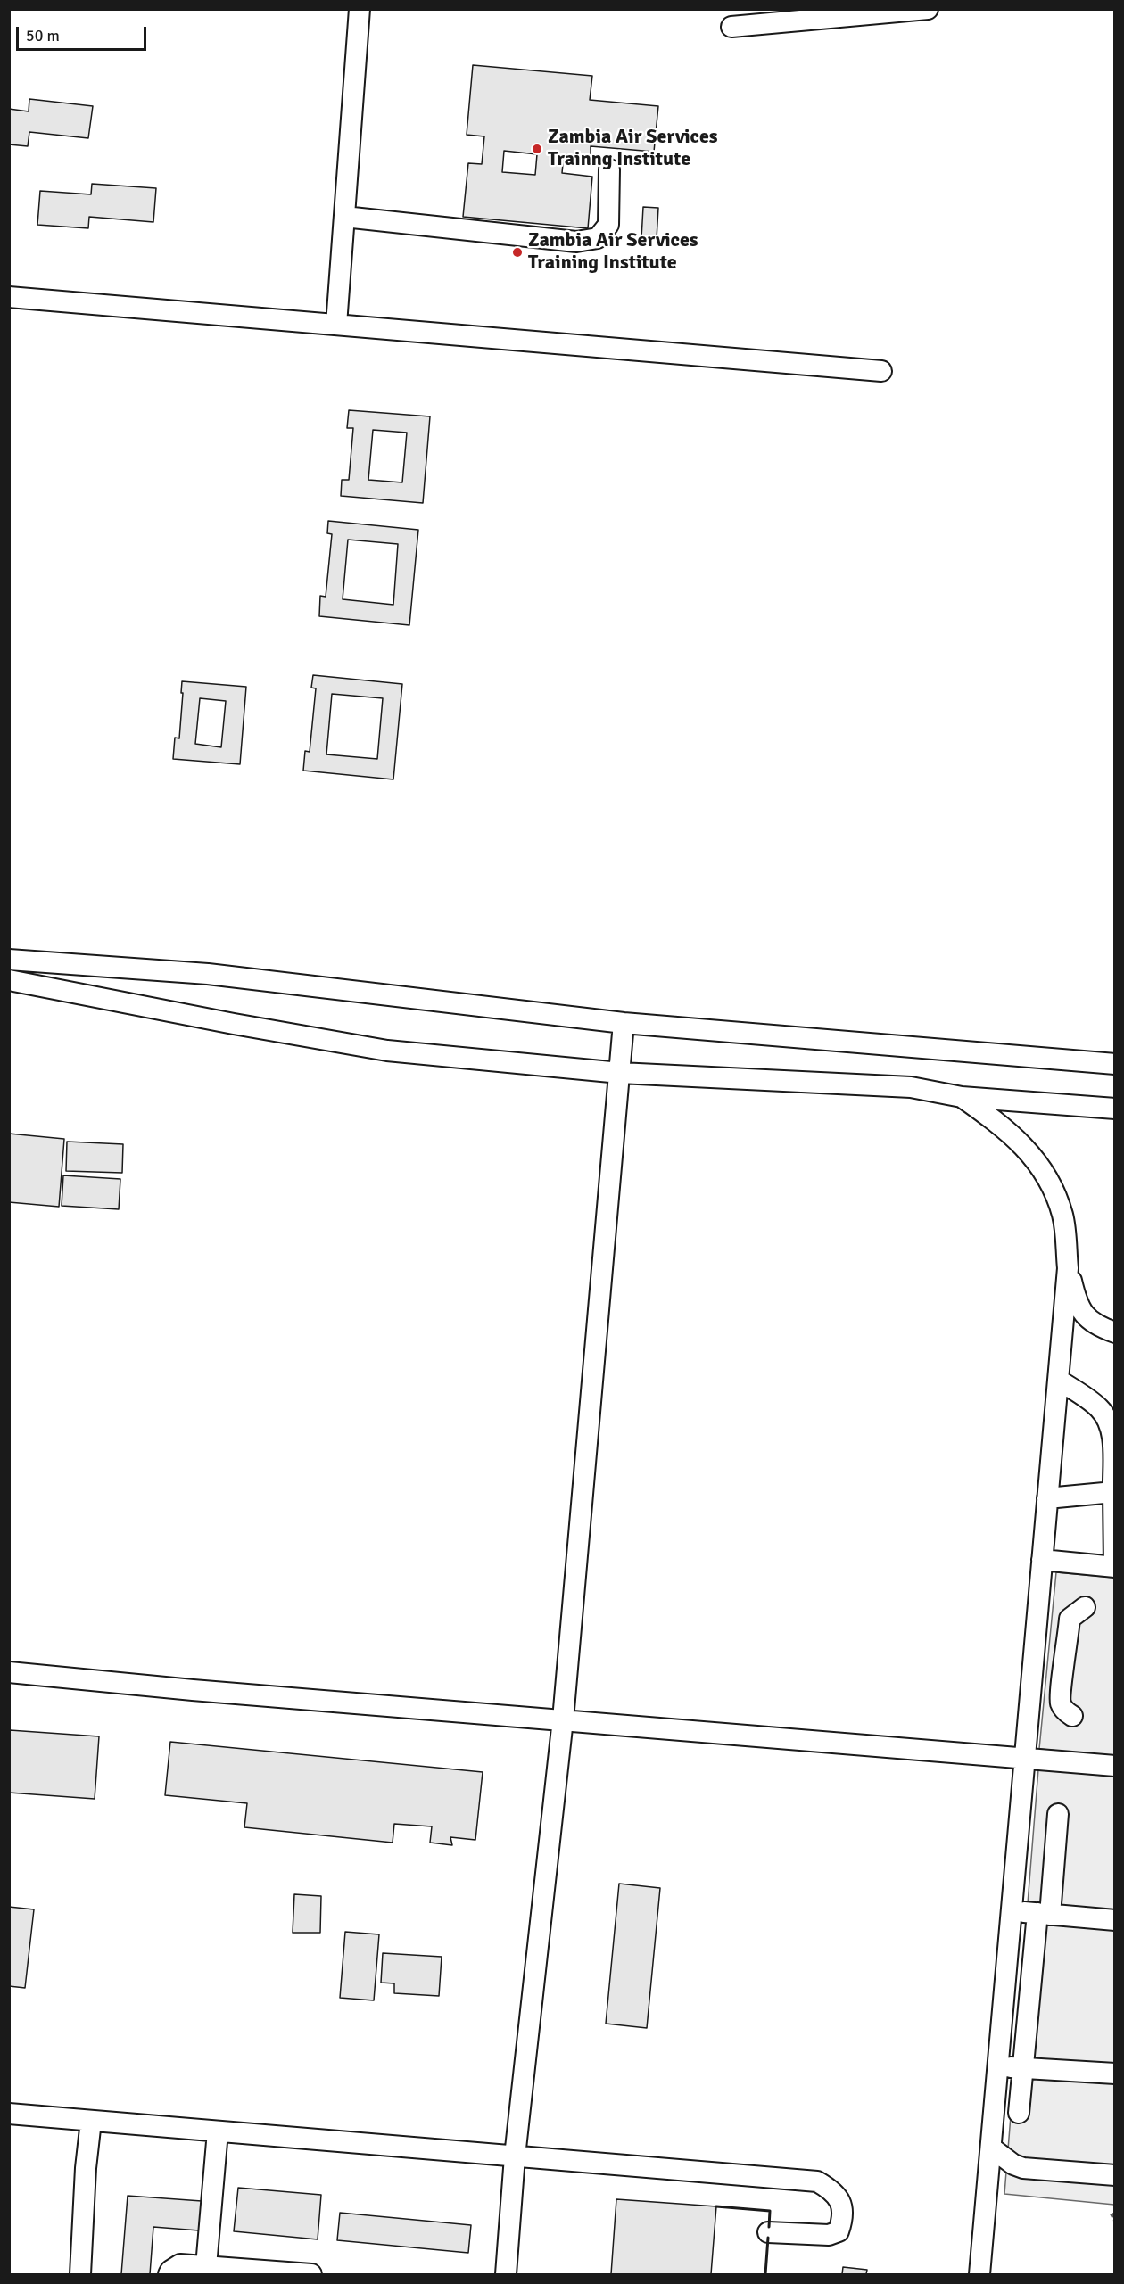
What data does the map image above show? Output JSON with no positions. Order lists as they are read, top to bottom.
{
  "places": ["Zambia Air Services Trainng Institute", "Zambia Air Services Training Institute"],
  "scale_bar": "50 m"
}
